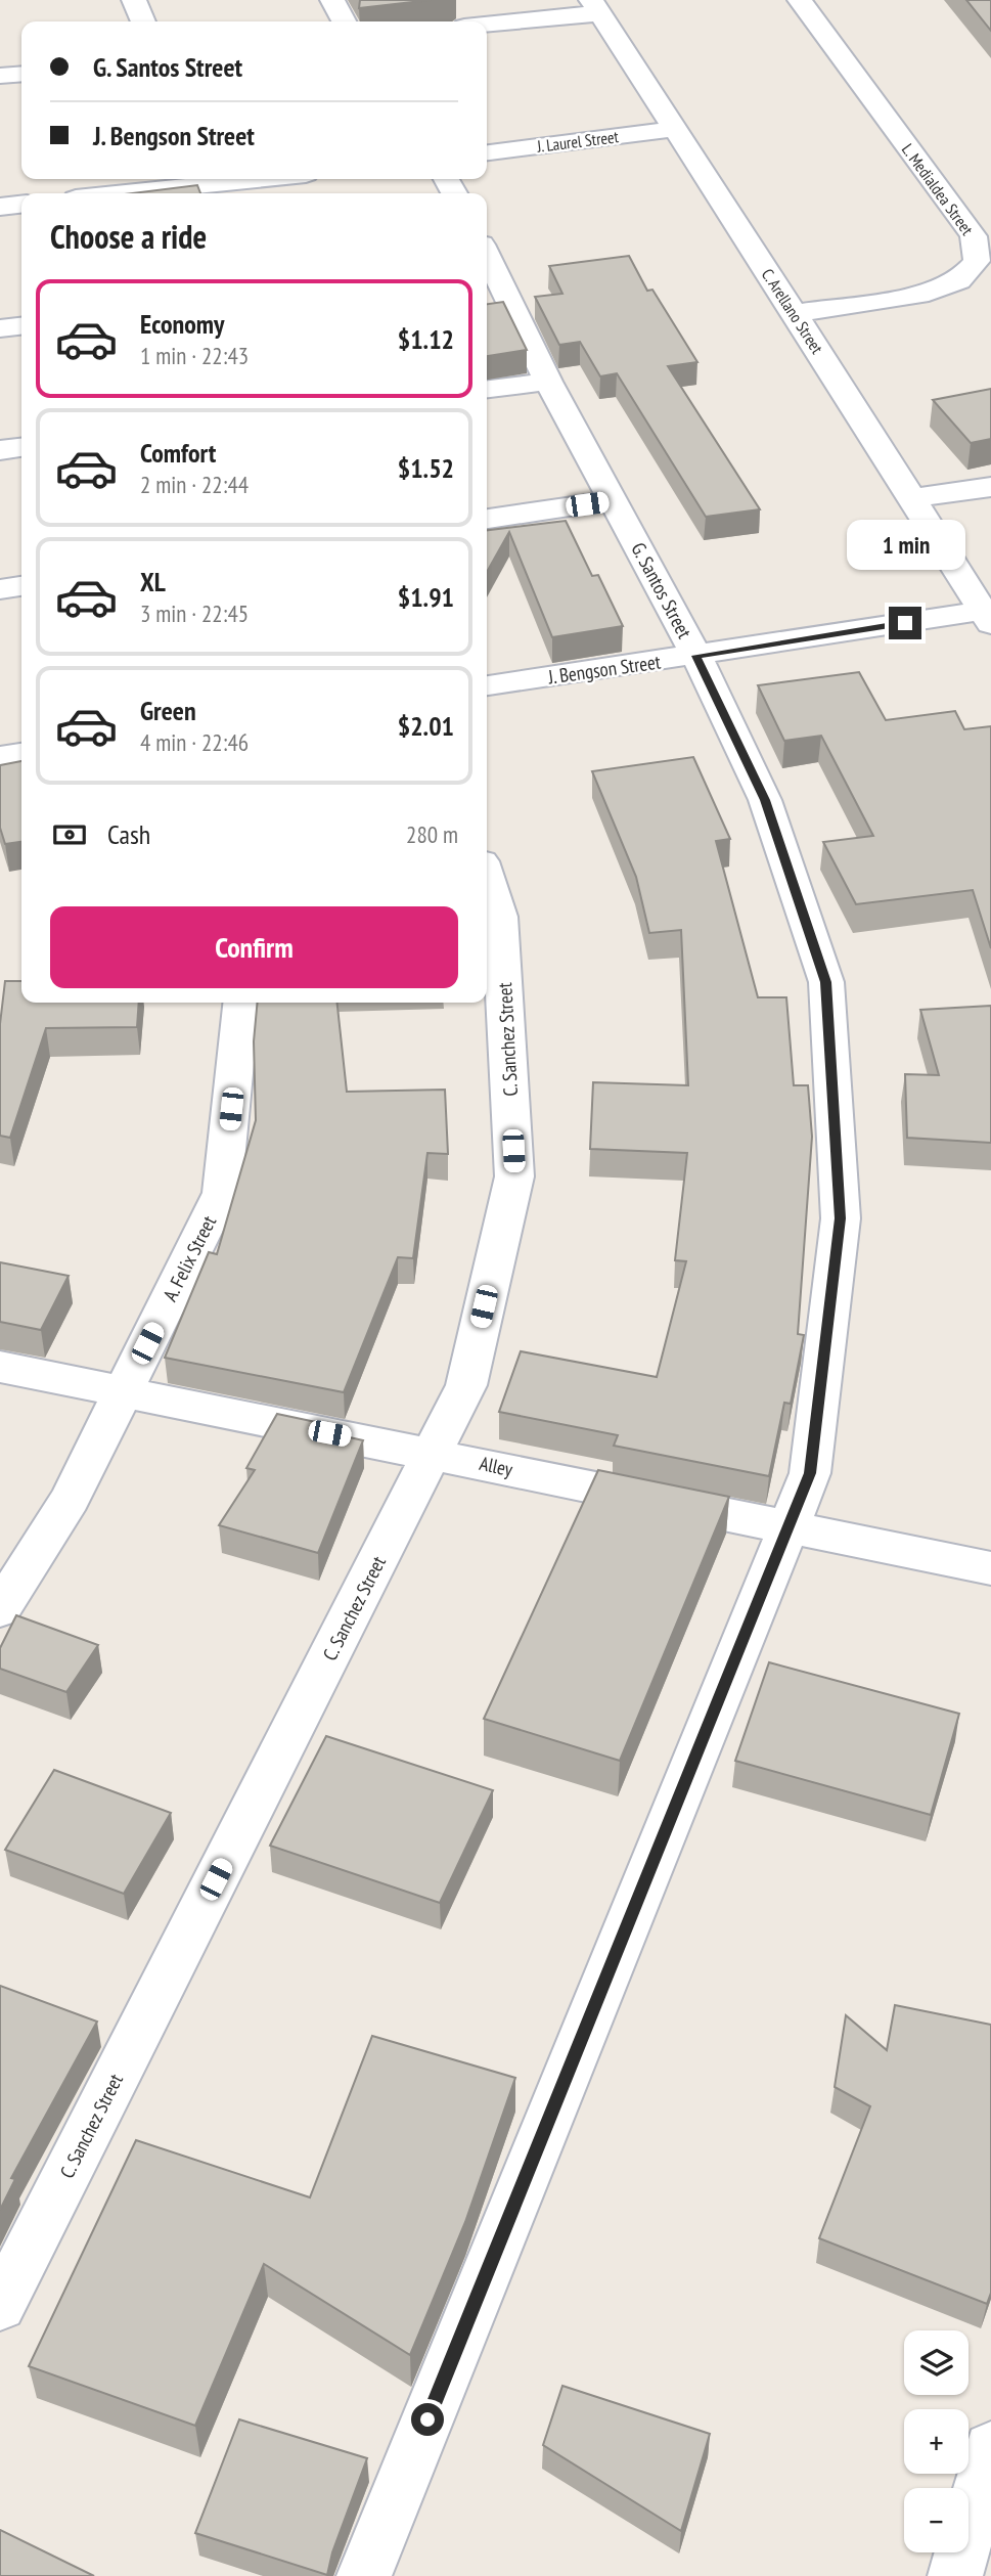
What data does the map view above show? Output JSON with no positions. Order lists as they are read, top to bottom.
{
  "streets": {
    "street": [
      "J. Laurel Street",
      "L. Medialdea Street",
      "C. Arellano Street",
      "G. Santos Street",
      "J. Bengson Street",
      "C. Sanchez Street",
      "A. Felix Street",
      "Alley"
    ]
  },
  "crossings": [
    ["J. Laurel Street", "C. Arellano Street"],
    ["L. Medialdea Street", "C. Arellano Street"],
    ["C. Arellano Street", "J. Bengson Street"],
    ["G. Santos Street", "J. Bengson Street"],
    ["G. Santos Street", "Alley"],
    ["C. Sanchez Street", "Alley"],
    ["A. Felix Street", "Alley"]
  ],
  "page": {
    "banner": ["G. Santos Street", "J. Bengson Street"],
    "heading": "Choose a ride",
    "list": [
      {
        "name": "Economy",
        "note": "1 min · 22:43",
        "value": "$1.12"
      },
      {
        "name": "Comfort",
        "note": "2 min · 22:44",
        "value": "$1.52"
      },
      {
        "name": "XL",
        "note": "3 min · 22:45",
        "value": "$1.91"
      },
      {
        "name": "Green",
        "note": "4 min · 22:46",
        "value": "$2.01"
      }
    ],
    "bubble": "1 min",
    "pay": ["Cash", "280 m"],
    "buttons": "Confirm",
    "map_buttons": ["+", "−"]
  }
}
